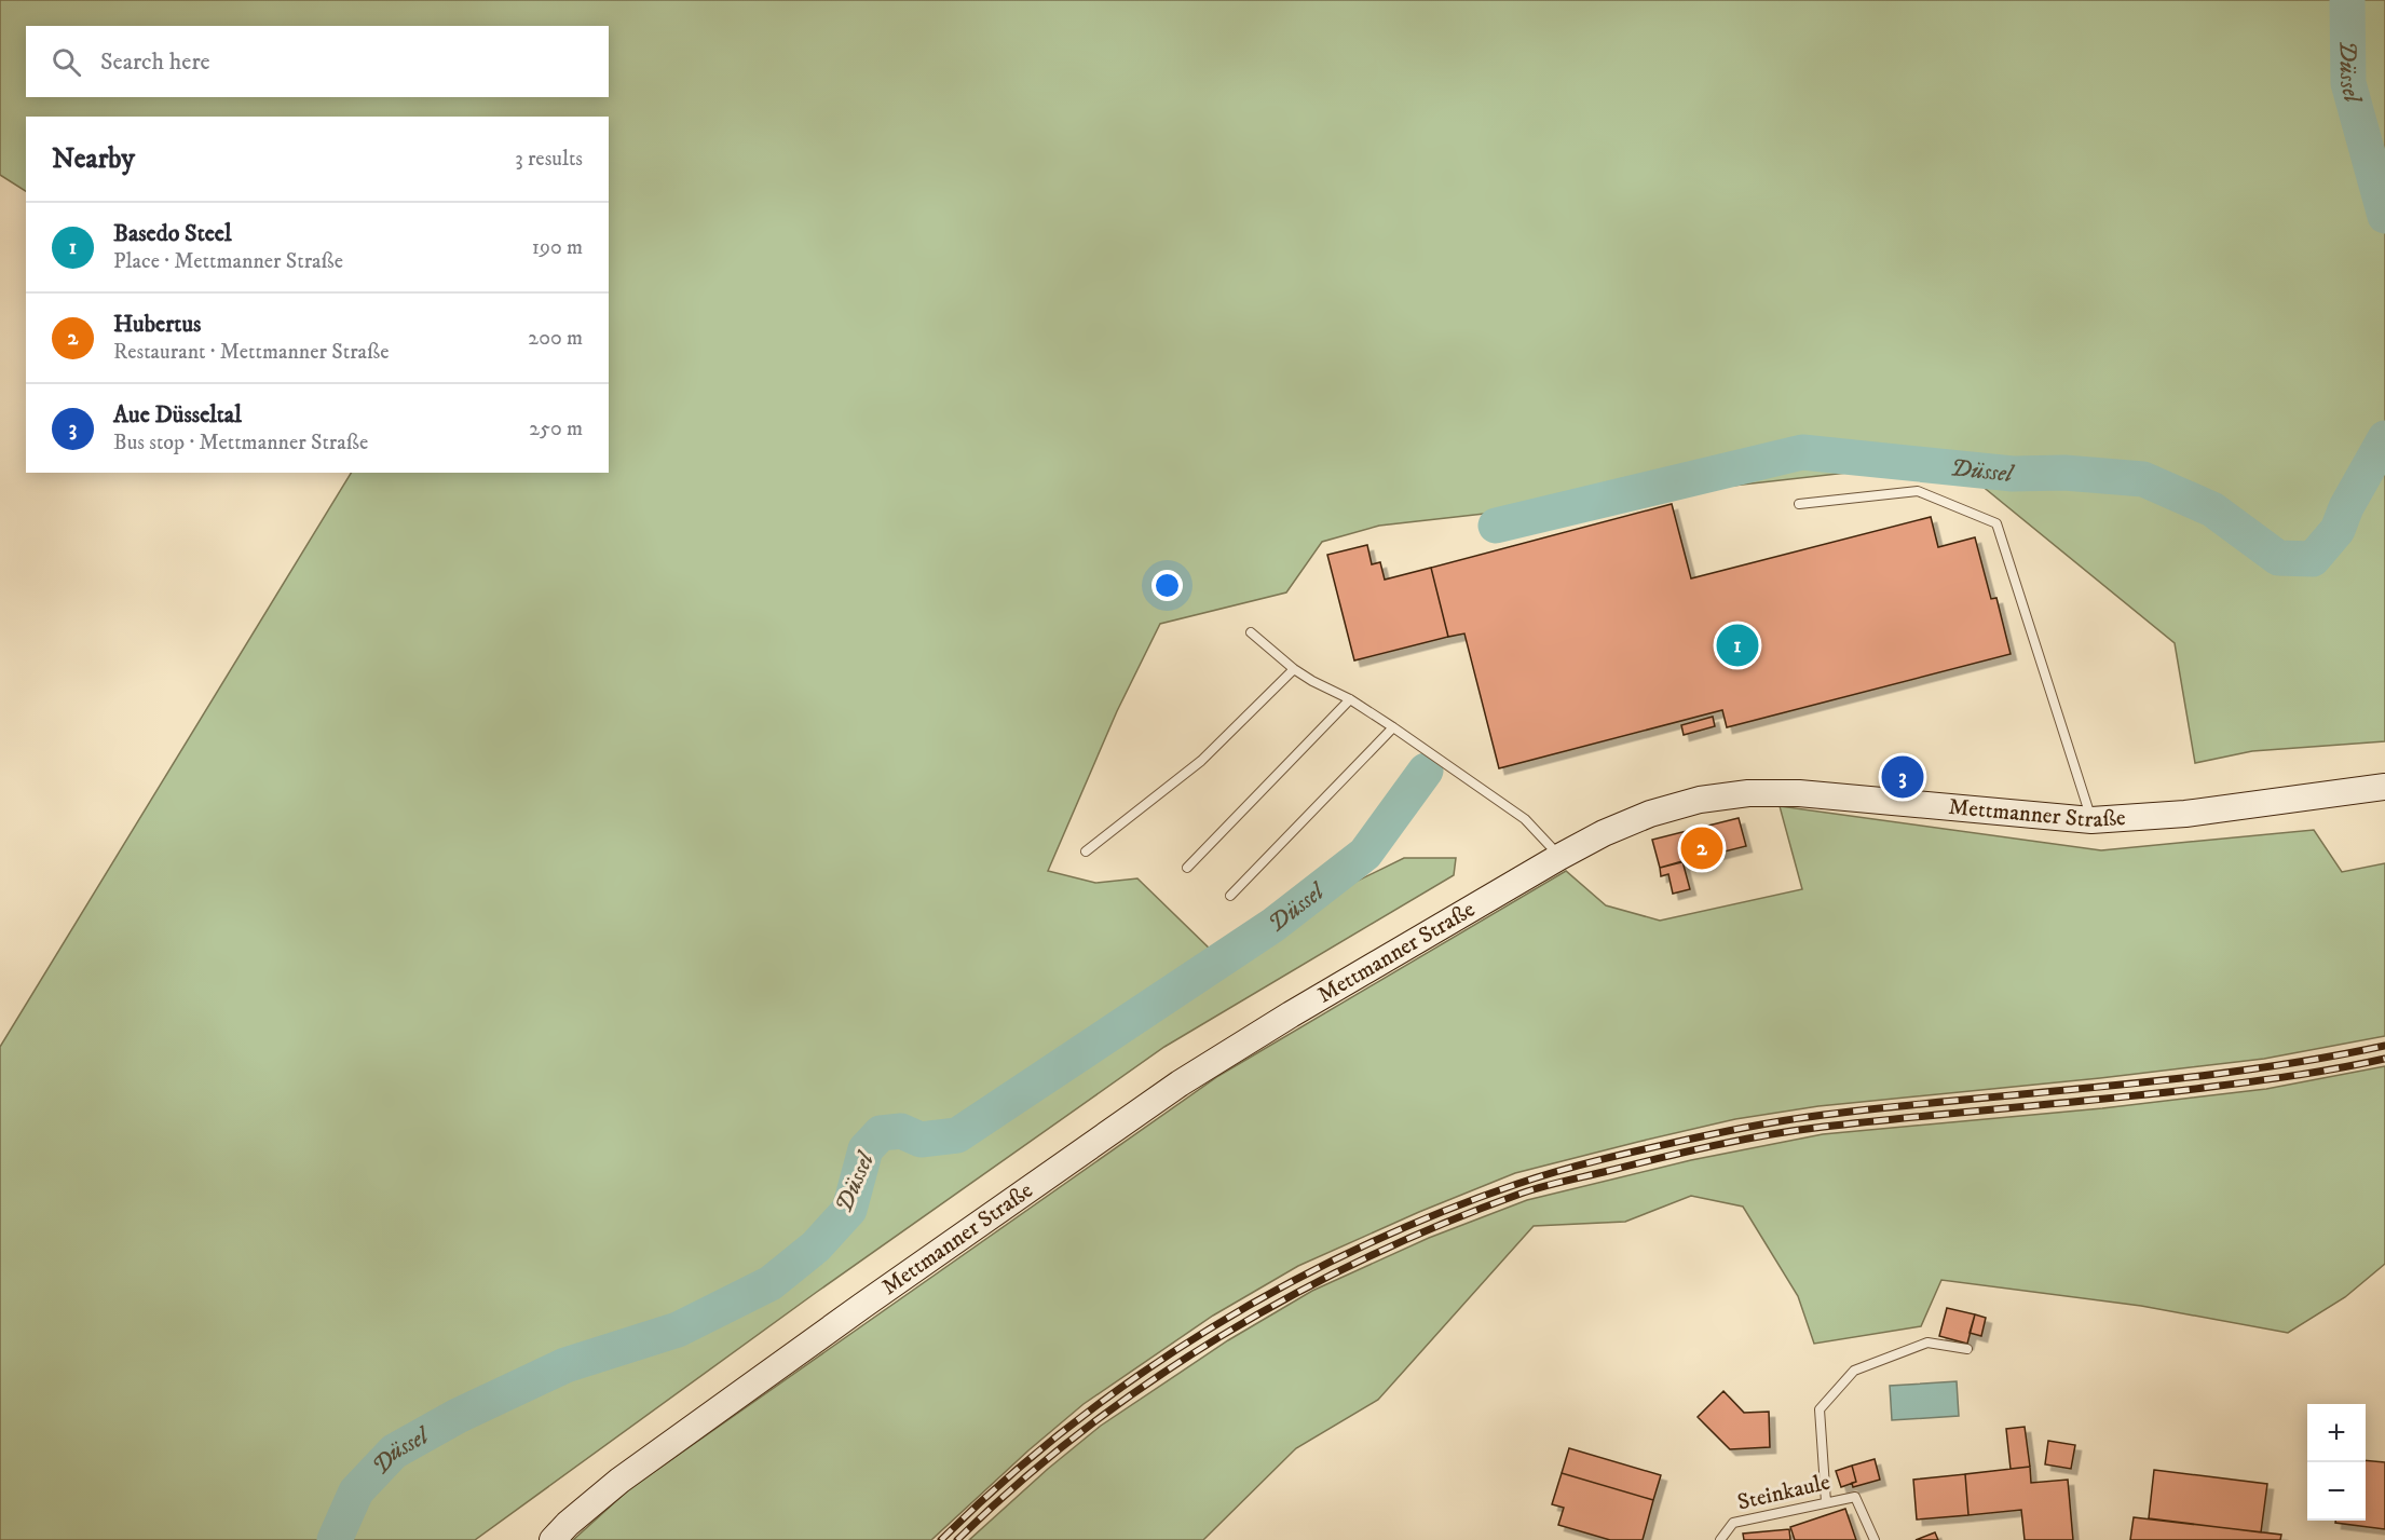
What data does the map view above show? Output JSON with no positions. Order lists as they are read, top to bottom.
{
  "streets": {
    "main road": ["Mettmanner Straße"],
    "lane": ["Steinkaule"]
  },
  "water": ["Düssel"],
  "page": {
    "search": "Search here",
    "heading": ["Nearby", "3 results"],
    "list": [
      {
        "mark": "1",
        "name": "Basedo Steel",
        "note": "Place · Mettmanner Straße",
        "value": "190 m"
      },
      {
        "mark": "2",
        "name": "Hubertus",
        "note": "Restaurant · Mettmanner Straße",
        "value": "200 m"
      },
      {
        "mark": "3",
        "name": "Aue Düsseltal",
        "note": "Bus stop · Mettmanner Straße",
        "value": "250 m"
      }
    ],
    "pins": ["1", "3", "2"],
    "map_buttons": ["+", "−"]
  }
}
